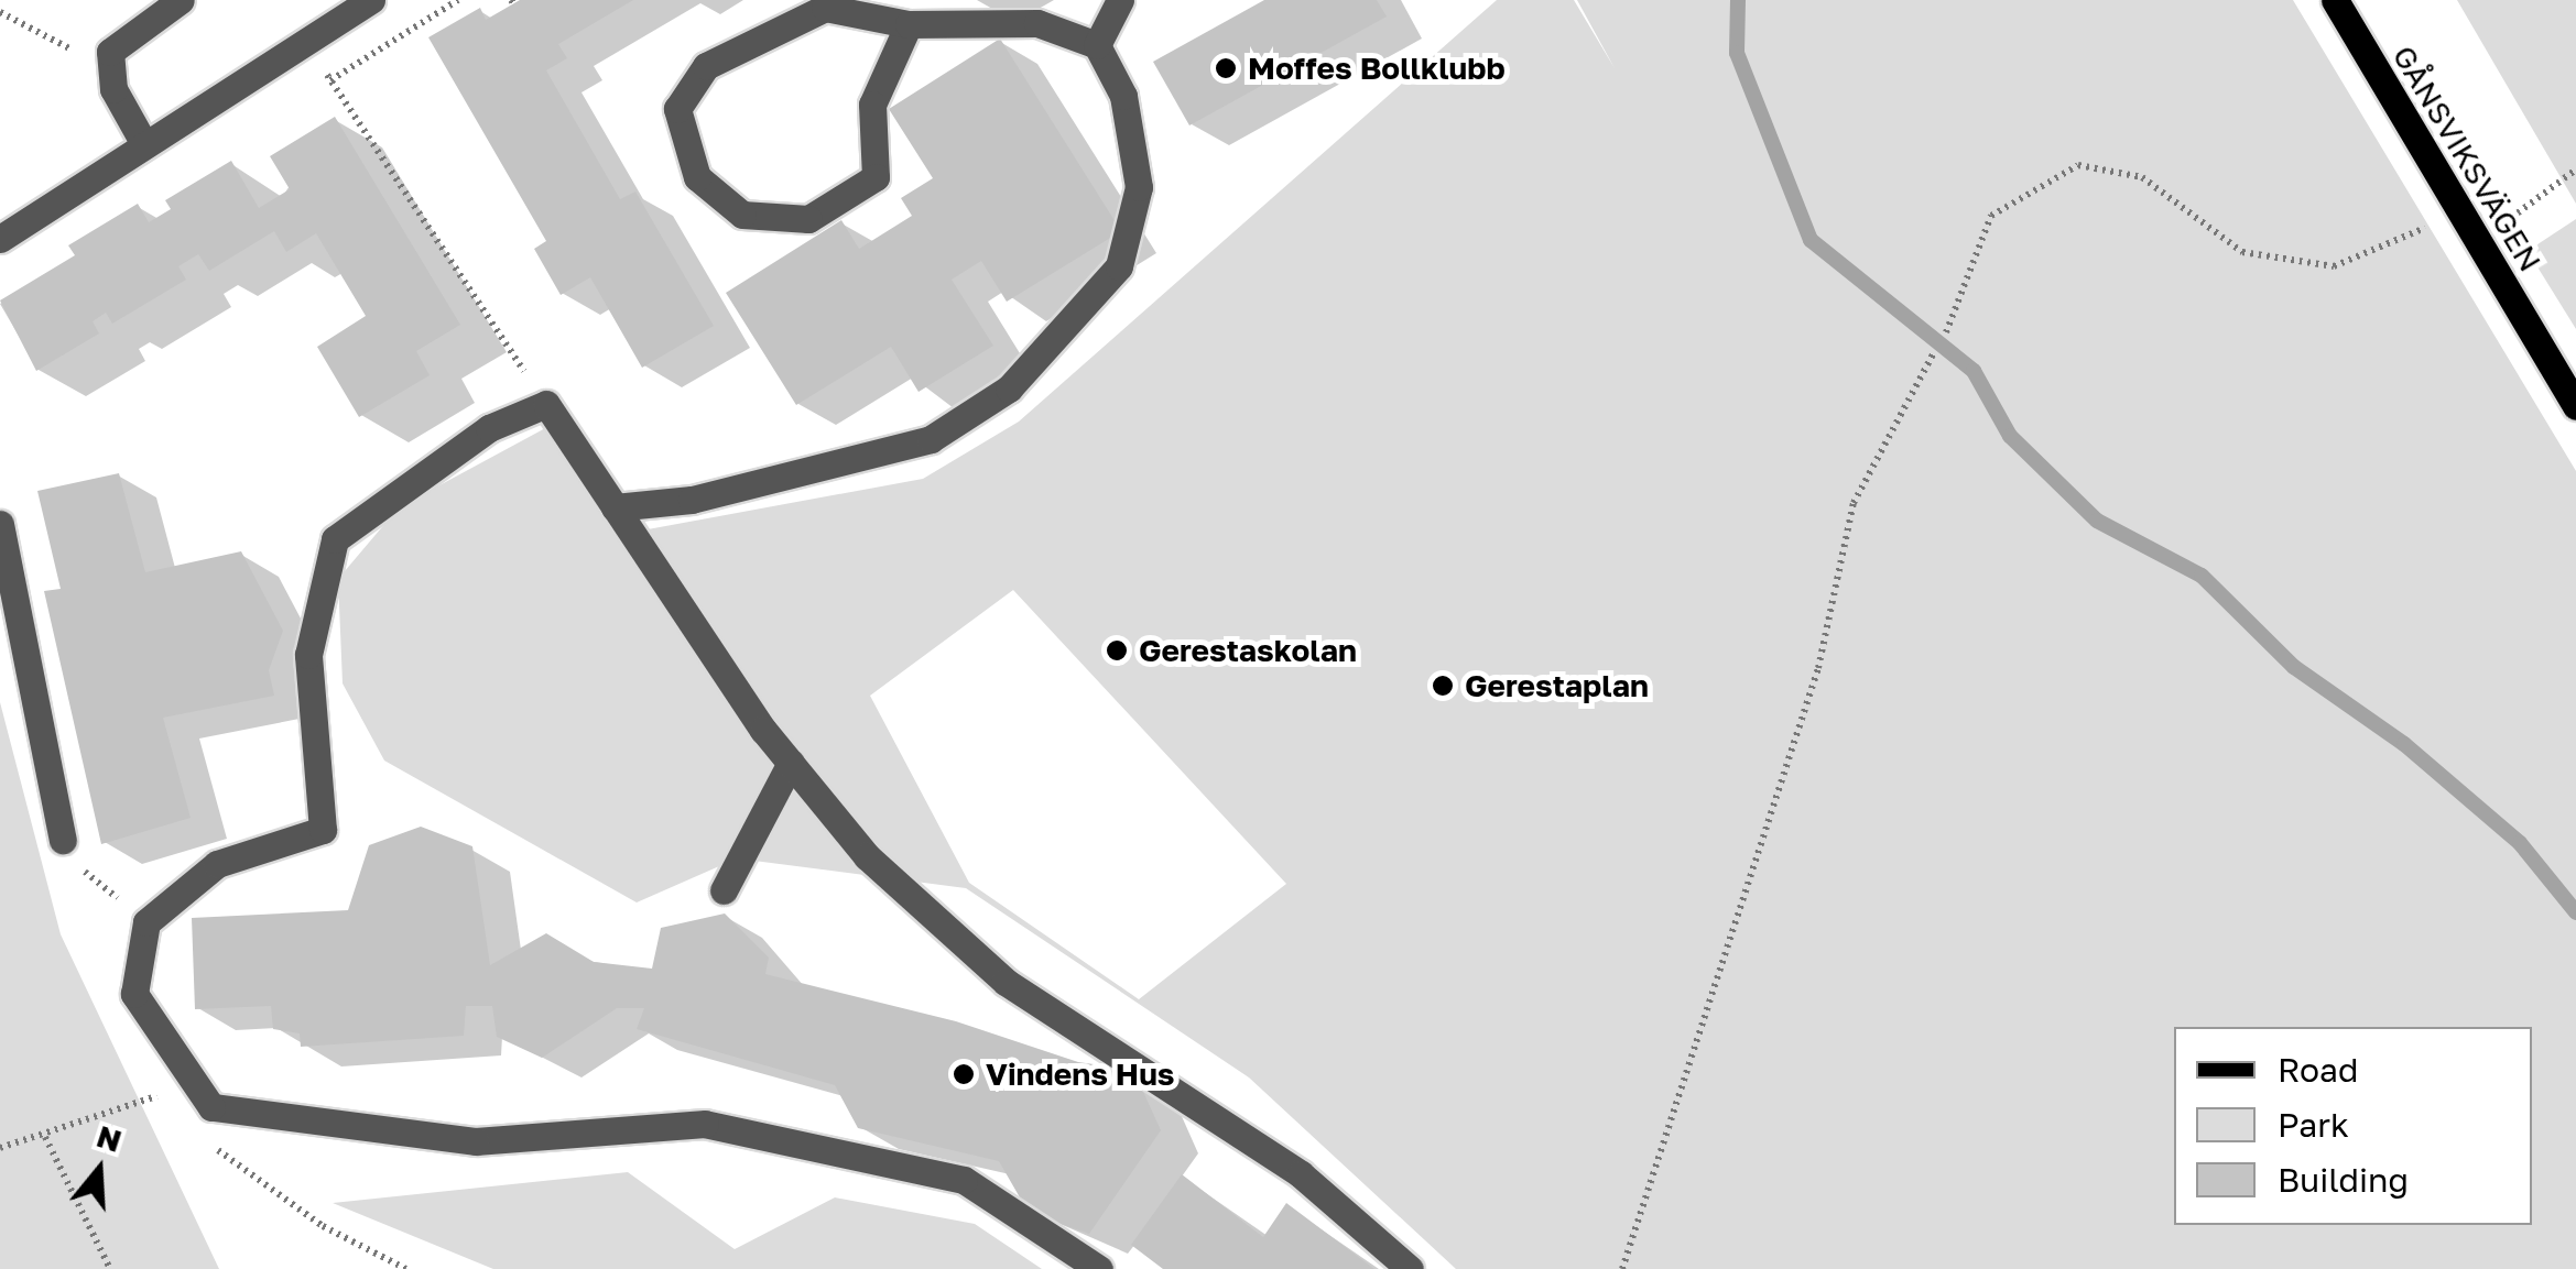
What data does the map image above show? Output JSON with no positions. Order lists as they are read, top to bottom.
{
  "streets": {
    "main road": ["GÅNSVIKSVÄGEN"]
  },
  "places": [
    "Moffes Bollklubb",
    "Gerestaskolan",
    "Gerestaplan",
    "Vindens Hus"
  ],
  "legend": ["Road", "Park", "Building"],
  "north": "top"
}
